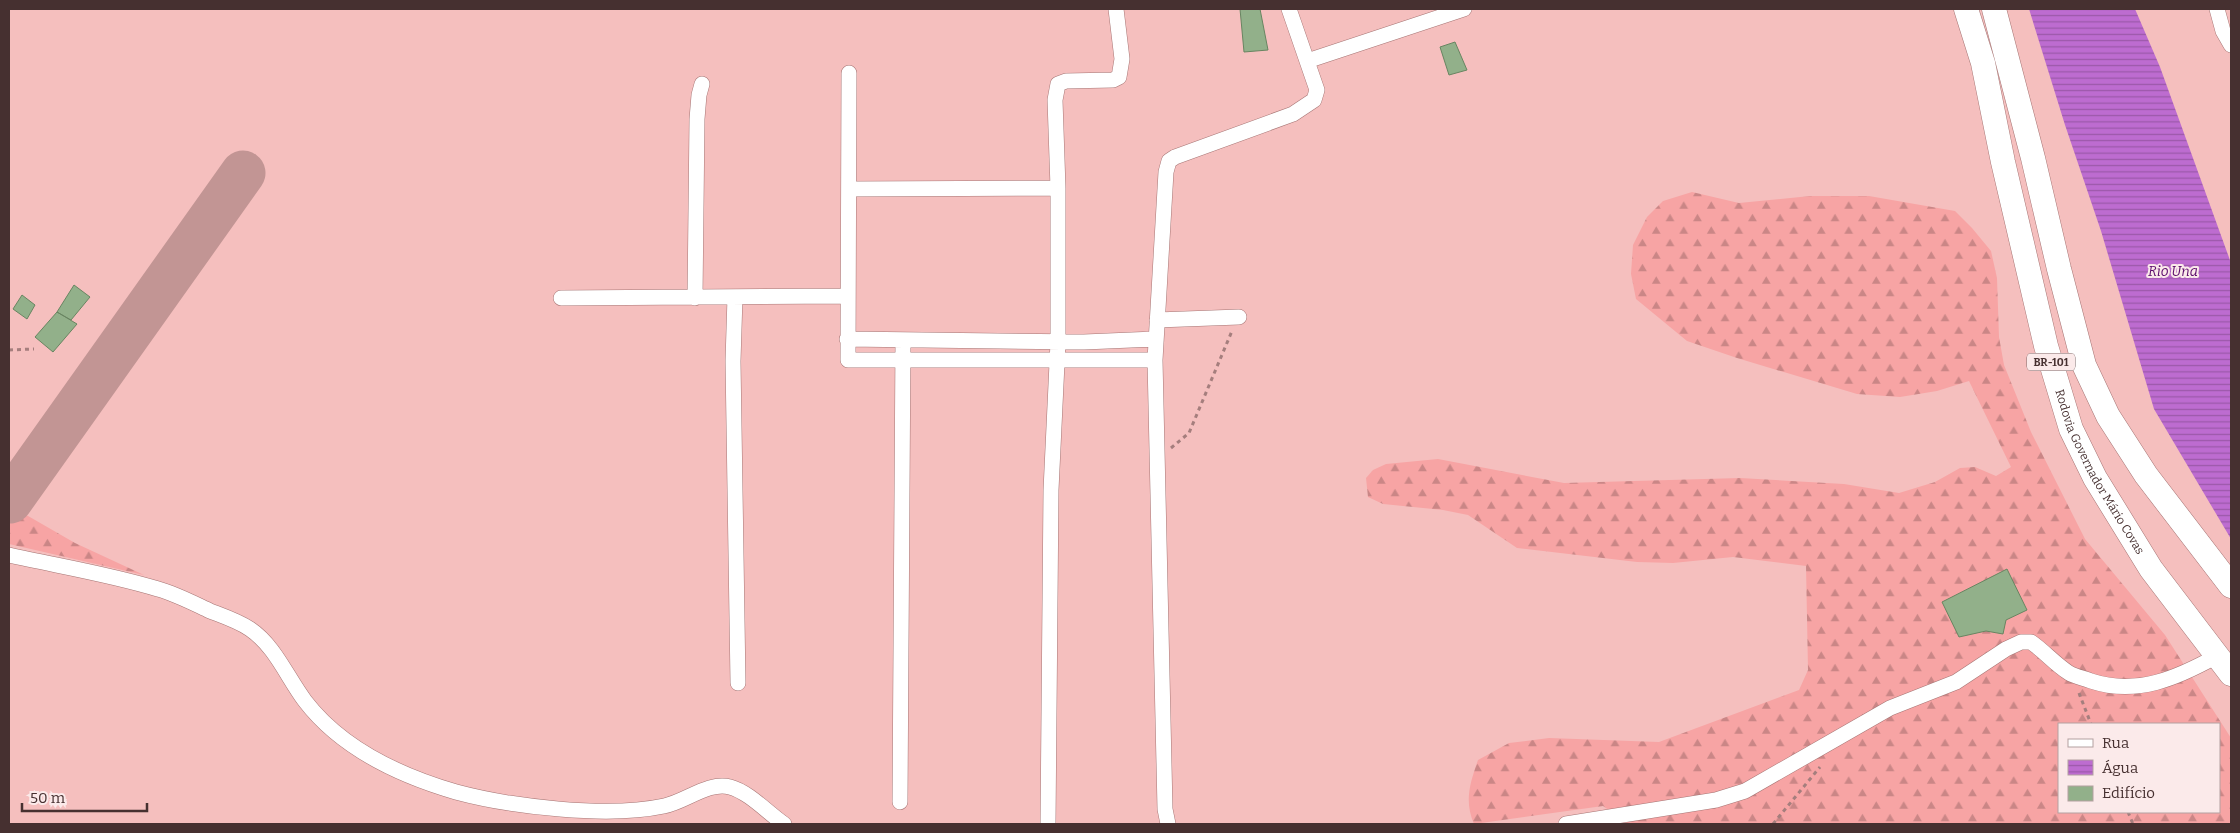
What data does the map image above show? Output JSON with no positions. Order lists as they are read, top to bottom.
{
  "streets": {
    "highway": ["BR-101", "Rodovia Governador Mário Covas"]
  },
  "water": ["Rio Una"],
  "legend": ["Rua", "Água", "Edifício"],
  "scale_bar": "50 m"
}
